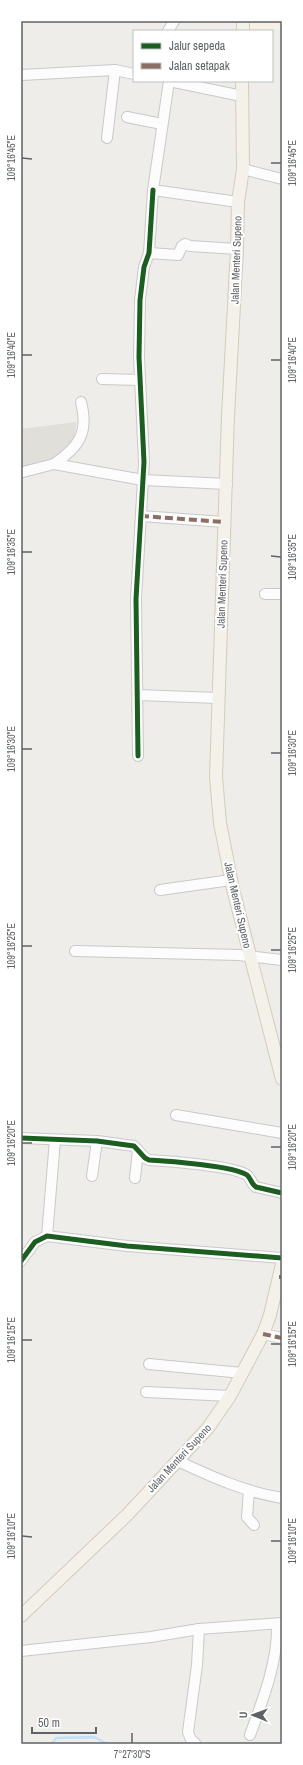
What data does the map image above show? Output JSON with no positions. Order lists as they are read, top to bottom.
{
  "streets": {
    "main road": ["Jalan Menteri Supeno"]
  },
  "legend": ["Jalur sepeda", "Jalan setapak"],
  "scale_bar": "50 m",
  "north": "left",
  "coordinates": [
    "109°16'45\"E",
    "109°16'40\"E",
    "109°16'35\"E",
    "109°16'30\"E",
    "109°16'25\"E",
    "109°16'20\"E",
    "109°16'15\"E",
    "109°16'10\"E",
    "7°27'30\"S"
  ]
}
